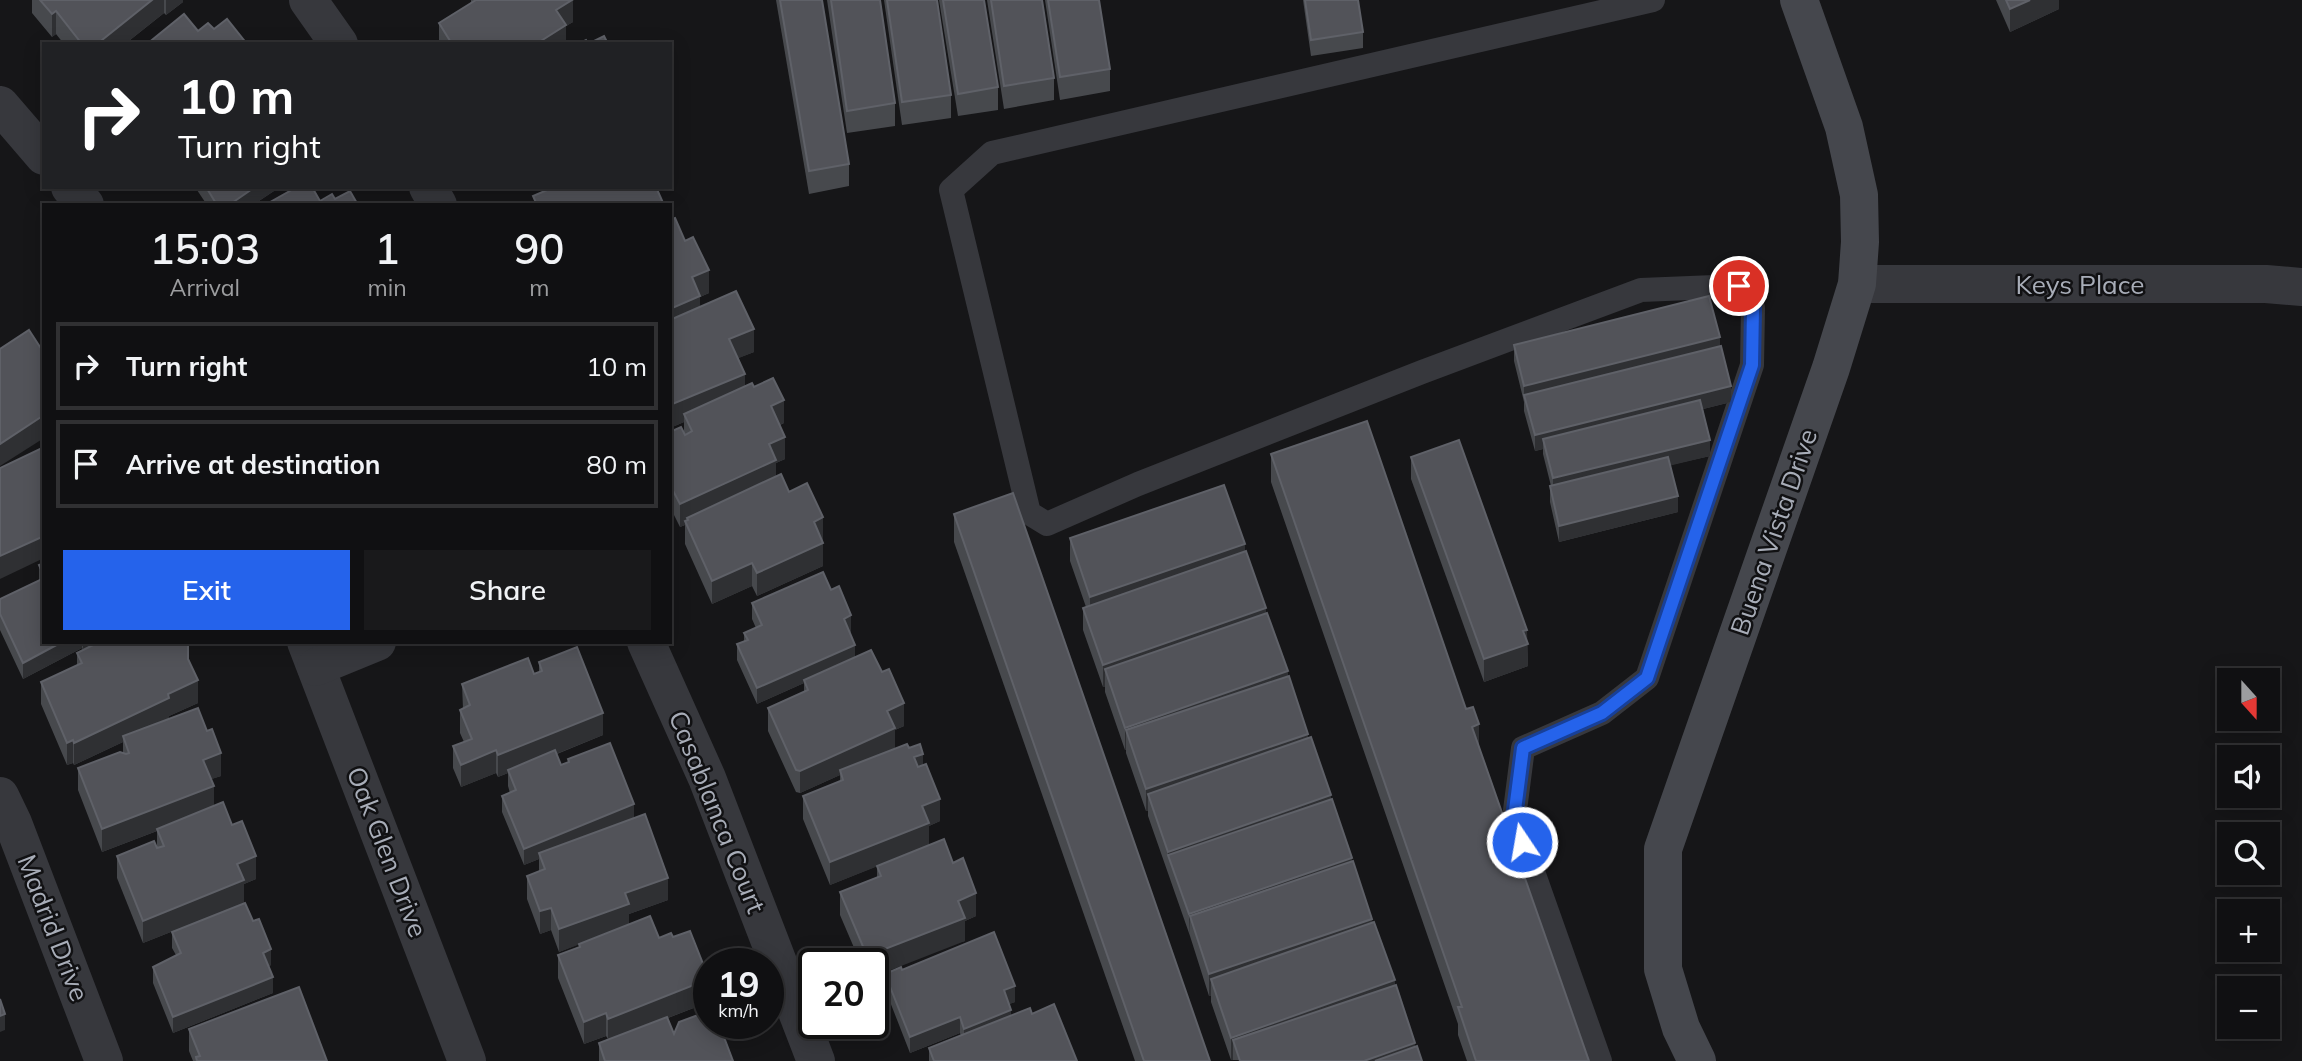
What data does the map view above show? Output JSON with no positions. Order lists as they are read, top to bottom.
{
  "streets": {
    "street": [
      "Keys Place",
      "Buena Vista Drive",
      "Casablanca Court",
      "Oak Glen Drive",
      "Madrid Drive"
    ]
  },
  "crossings": [
    ["Keys Place", "Buena Vista Drive"]
  ],
  "north": "bottom",
  "page": {
    "turn": ["10 m", "Turn right"],
    "eta": [
      "15:03",
      "Arrival",
      "1",
      "min",
      "90",
      "m"
    ],
    "list": [
      {
        "name": "Turn right",
        "value": "10 m"
      },
      {
        "name": "Arrive at destination",
        "value": "80 m"
      }
    ],
    "buttons": ["Exit", "Share"],
    "map_buttons": ["+", "−"],
    "speed": "19 km/h",
    "limit": "20"
  }
}
